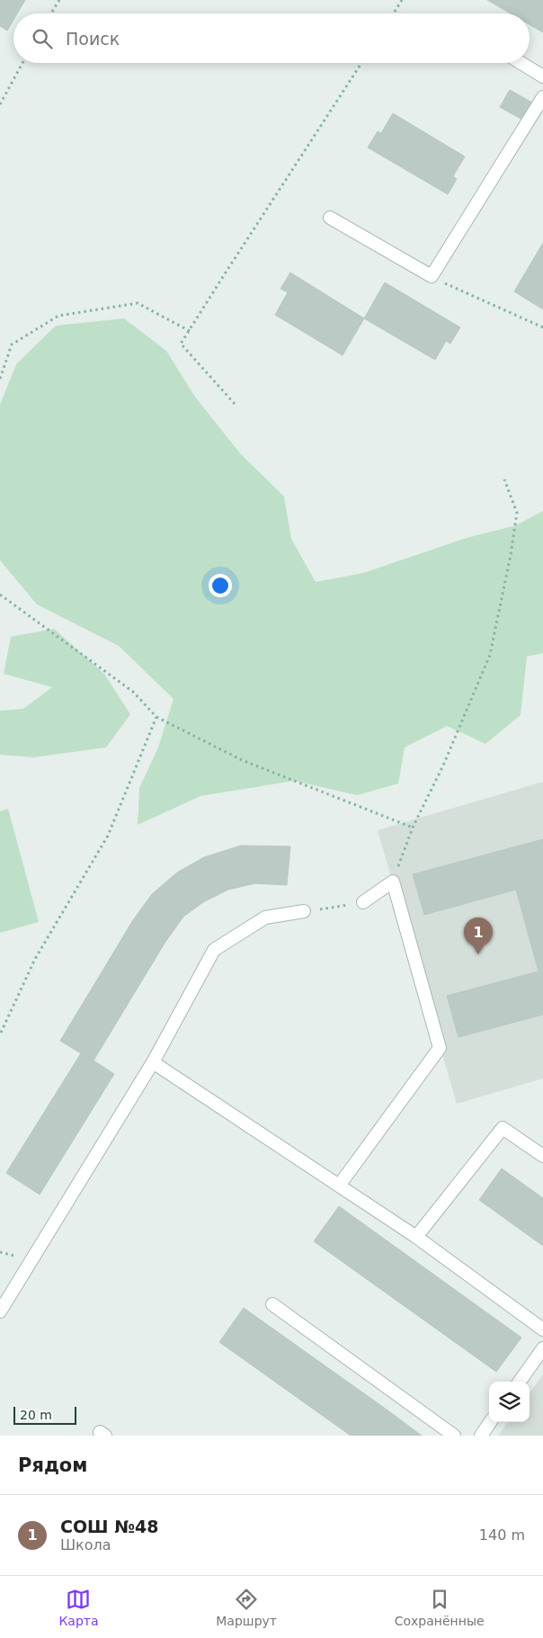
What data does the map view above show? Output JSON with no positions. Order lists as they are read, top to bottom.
{
  "scale_bar": "20 m",
  "page": {
    "search": "Поиск",
    "pins": "1",
    "scale": "20 m",
    "heading": "Рядом",
    "list": [
      {
        "mark": "1",
        "name": "СОШ №48",
        "note": "Школа",
        "value": "140 m"
      }
    ],
    "nav": ["Карта", "Маршрут", "Сохранённые"]
  }
}
